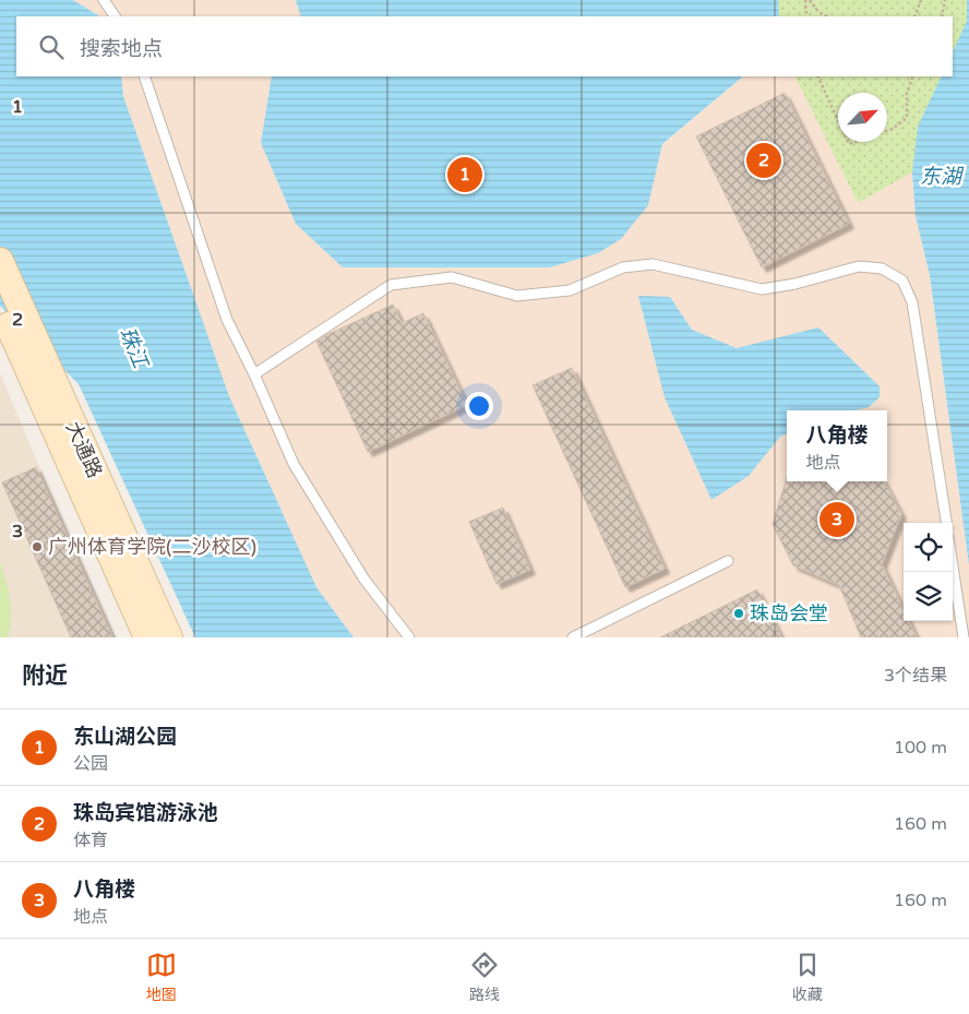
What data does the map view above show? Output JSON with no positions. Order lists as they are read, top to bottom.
{
  "streets": {
    "main road": ["大通路"]
  },
  "water": ["东湖", "珠江"],
  "places": ["广州体育学院(二沙校区)", "珠岛会堂"],
  "north": "top right",
  "page": {
    "search": "搜索地点",
    "pins": ["2", "1", "3"],
    "popup": ["八角楼", "地点"],
    "heading": ["附近", "3个结果"],
    "list": [
      {
        "mark": "1",
        "name": "东山湖公园",
        "note": "公园",
        "value": "100 m"
      },
      {
        "mark": "2",
        "name": "珠岛宾馆游泳池",
        "note": "体育",
        "value": "160 m"
      },
      {
        "mark": "3",
        "name": "八角楼",
        "note": "地点",
        "value": "160 m"
      }
    ],
    "nav": ["地图", "路线", "收藏"]
  },
  "grid": {
    "rows": ["1", "2", "3"]
  }
}
